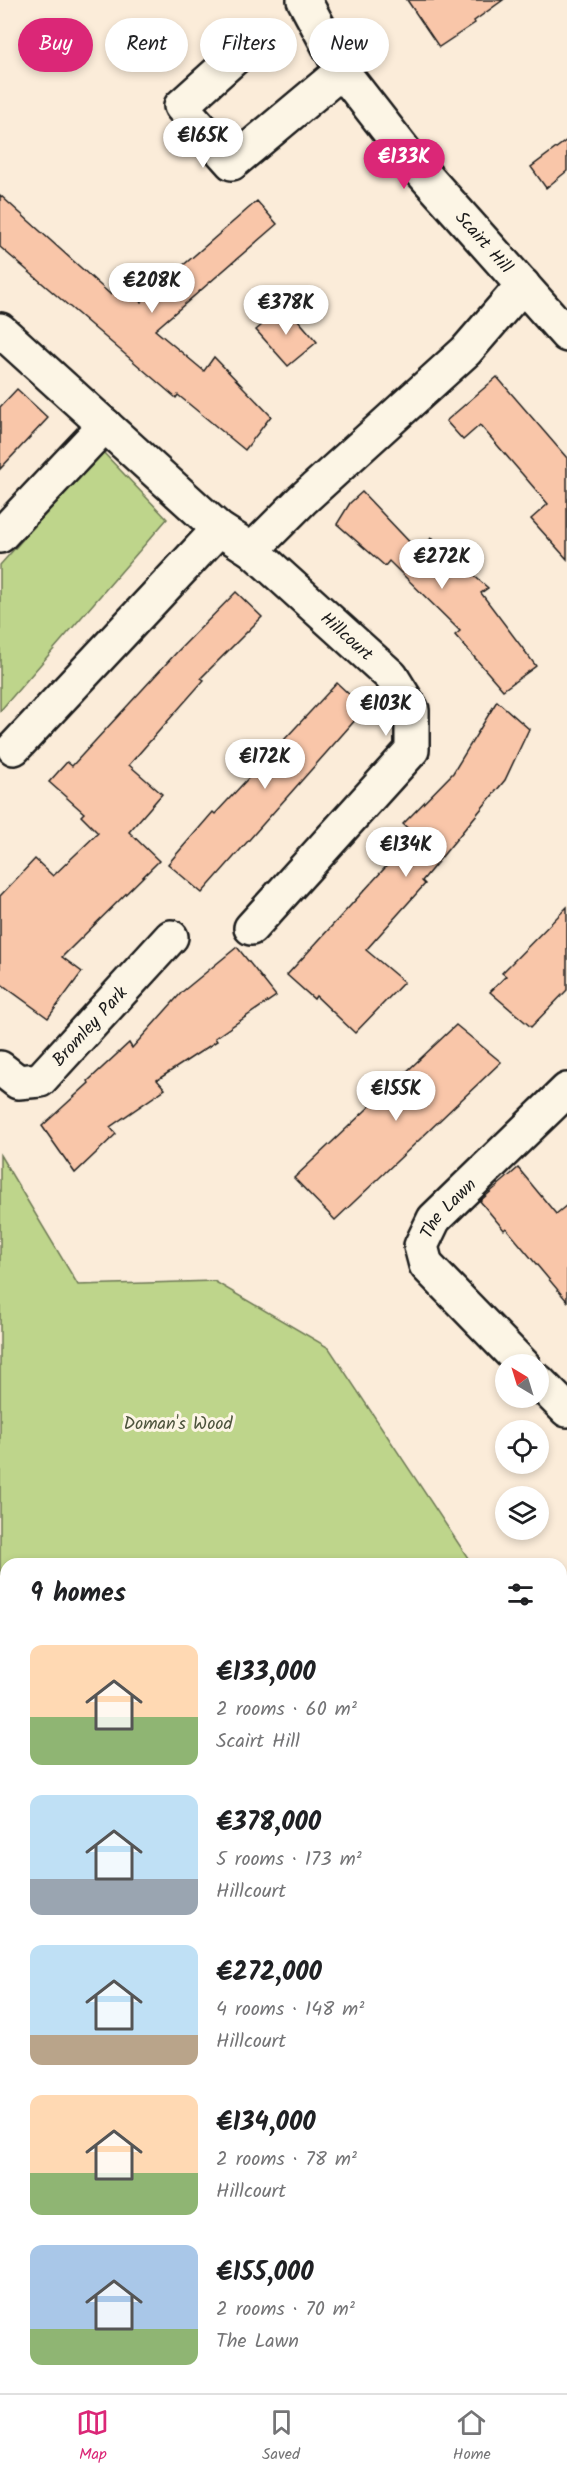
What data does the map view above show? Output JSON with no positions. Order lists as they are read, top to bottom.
{
  "streets": {
    "street": [
      "Scairt Hill",
      "Hillcourt",
      "Bromley Park",
      "The Lawn"
    ]
  },
  "parks": ["Doman's Wood"],
  "north": "top left",
  "page": {
    "chip": [
      "Buy",
      "Rent",
      "Filters",
      "New"
    ],
    "price": [
      "€165K",
      "€133K",
      "€208K",
      "€378K",
      "€272K",
      "€103K",
      "€172K",
      "€134K",
      "€155K"
    ],
    "heading": "9 homes",
    "list": [
      {
        "name": "€133,000",
        "note": "2 rooms · 60 m² · Scairt Hill"
      },
      {
        "name": "€378,000",
        "note": "5 rooms · 173 m² · Hillcourt"
      },
      {
        "name": "€272,000",
        "note": "4 rooms · 148 m² · Hillcourt"
      },
      {
        "name": "€134,000",
        "note": "2 rooms · 78 m² · Hillcourt"
      },
      {
        "name": "€155,000",
        "note": "2 rooms · 70 m² · The Lawn"
      }
    ],
    "tabs": ["Map", "Saved", "Home"]
  }
}
